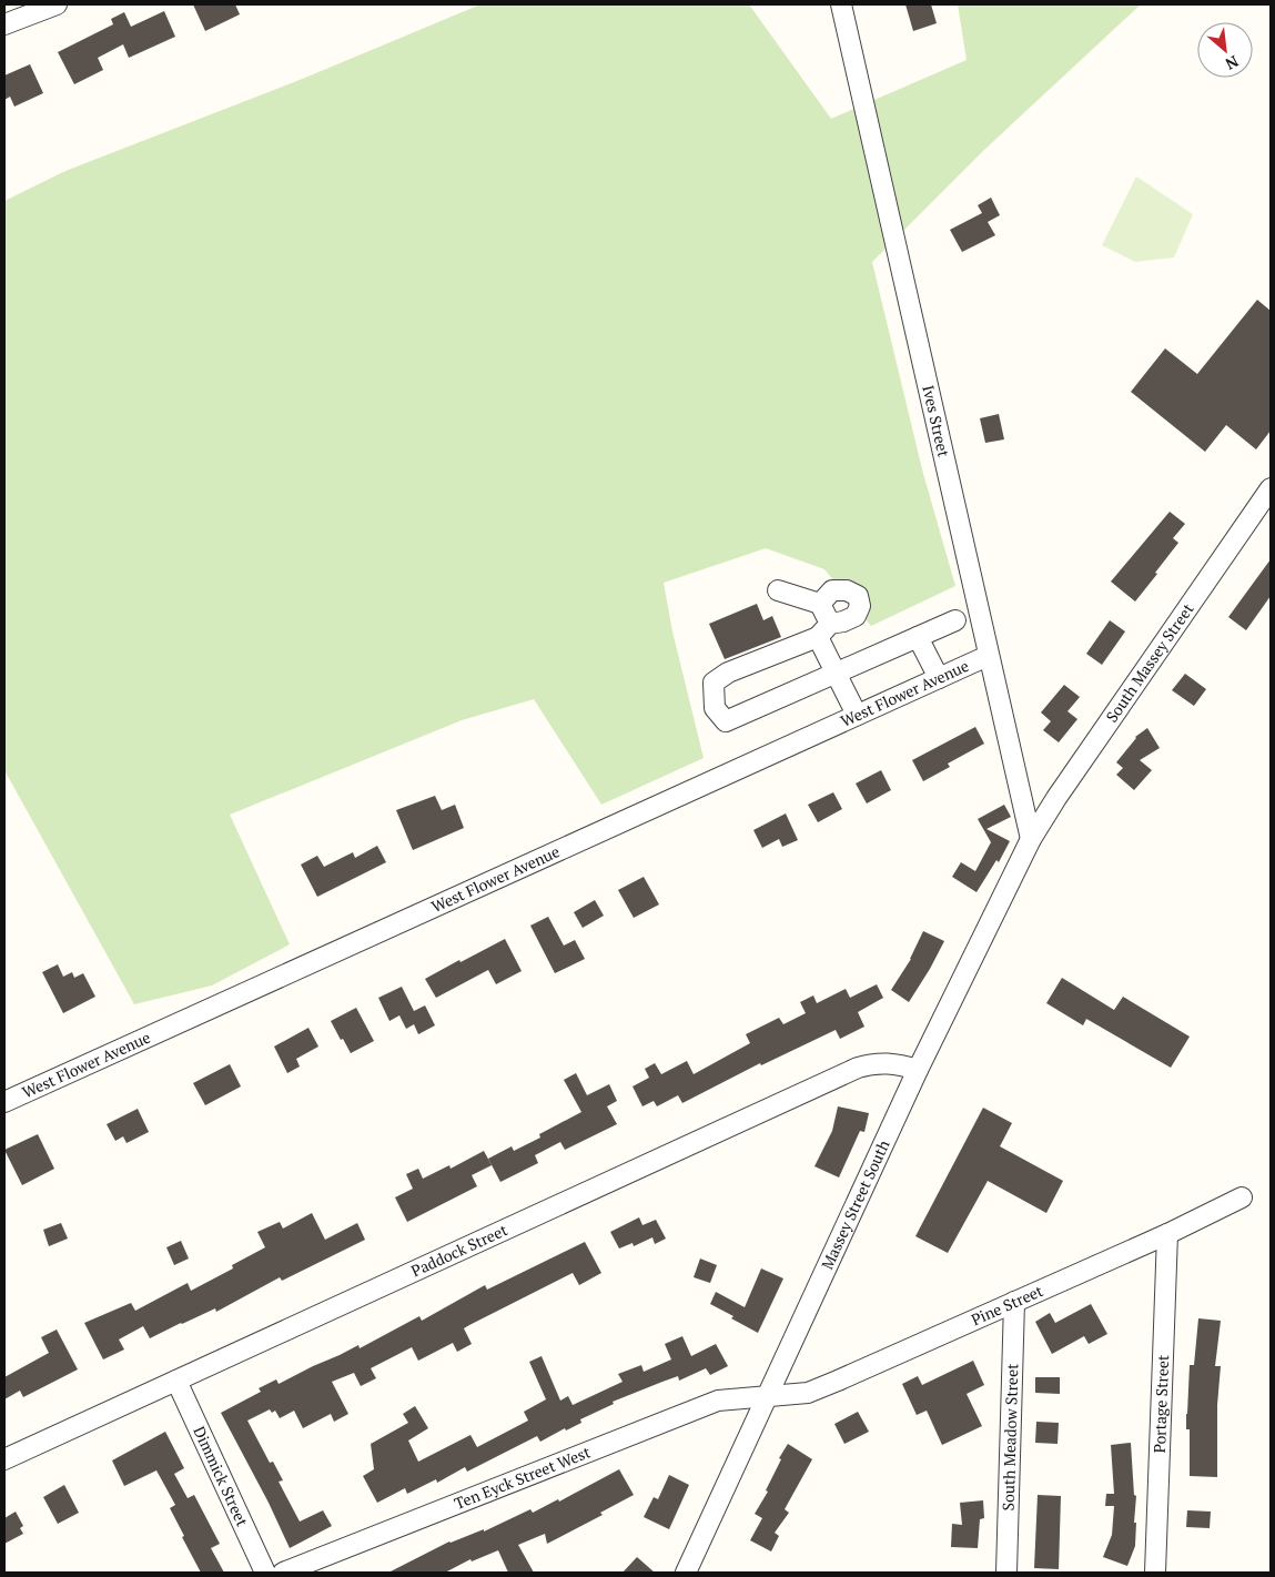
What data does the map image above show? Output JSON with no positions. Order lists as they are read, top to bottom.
{
  "streets": {
    "street": [
      "Ives Street",
      "South Massey Street",
      "West Flower Avenue",
      "Massey Street South",
      "Paddock Street",
      "Pine Street",
      "Portage Street",
      "South Meadow Street",
      "Dimmick Street",
      "Ten Eyck Street West"
    ]
  },
  "crossings": [
    ["Ives Street", "South Massey Street"],
    ["Ives Street", "West Flower Avenue"],
    ["Ives Street", "Massey Street South"],
    ["South Massey Street", "Massey Street South"],
    ["Massey Street South", "Paddock Street"],
    ["Massey Street South", "Pine Street"],
    ["Massey Street South", "Ten Eyck Street West"],
    ["Paddock Street", "Dimmick Street"],
    ["Pine Street", "Portage Street"],
    ["Pine Street", "South Meadow Street"],
    ["Pine Street", "Ten Eyck Street West"]
  ],
  "north": "bottom right"
}
